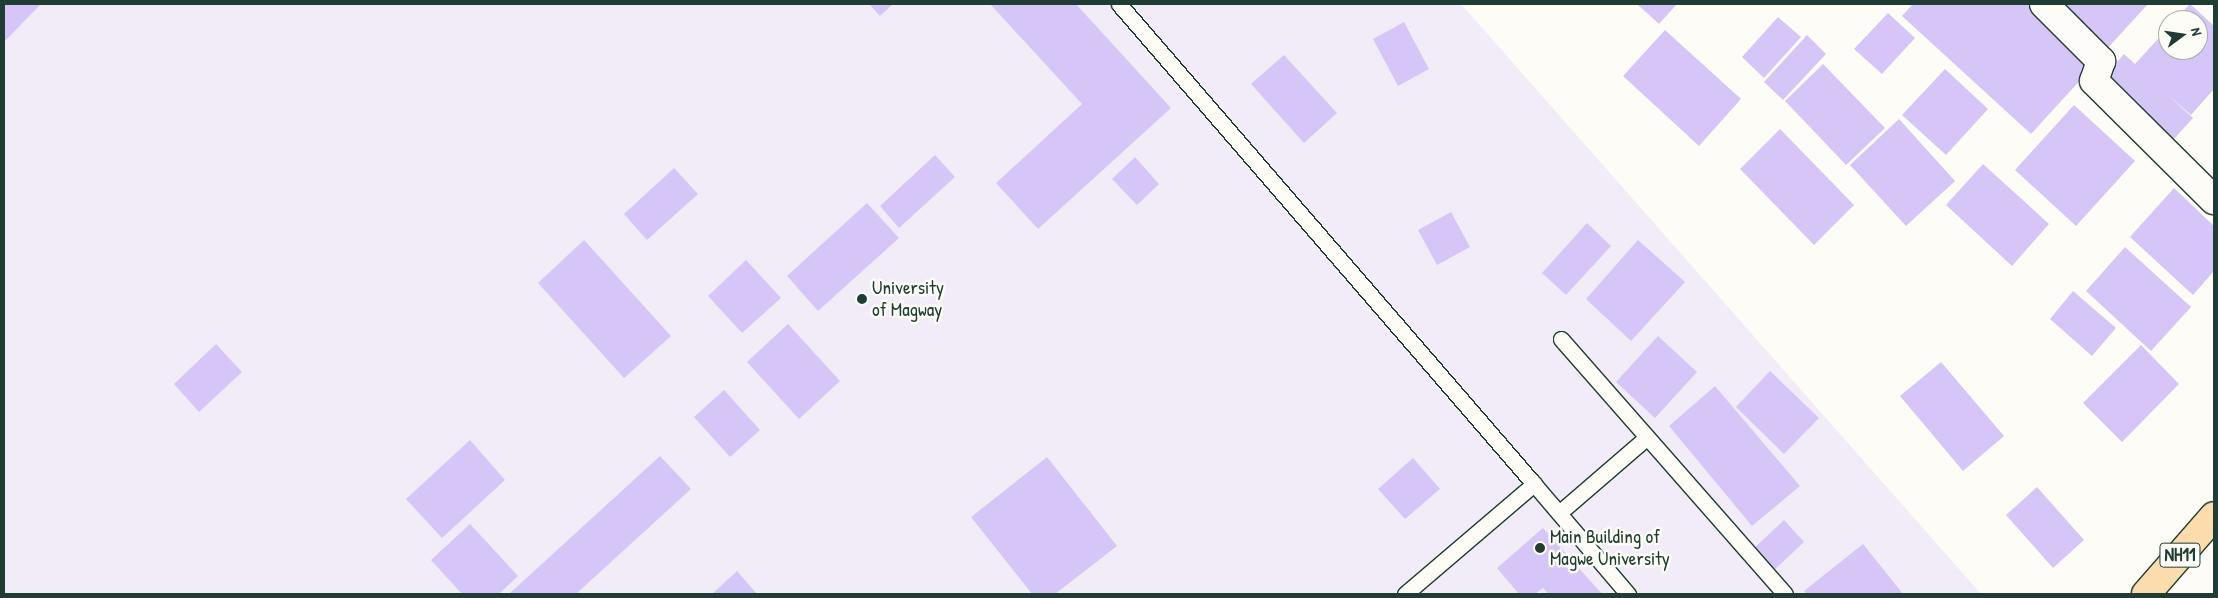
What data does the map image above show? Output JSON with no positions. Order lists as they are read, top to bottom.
{
  "streets": {
    "highway": ["NH11"]
  },
  "places": ["University of Magway", "Main Building of Magwe University"],
  "north": "right"
}
